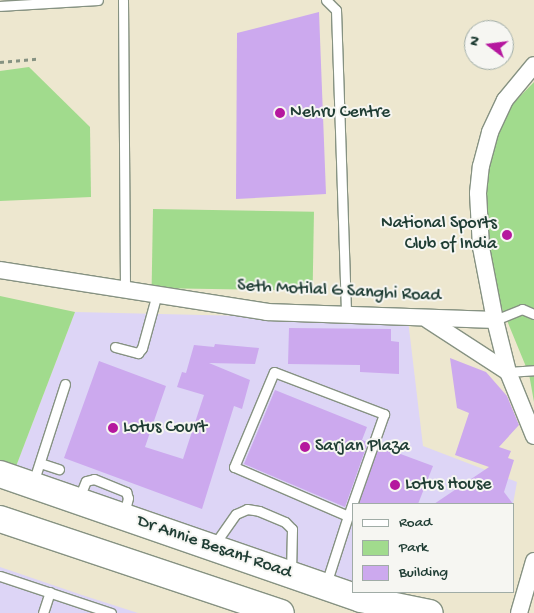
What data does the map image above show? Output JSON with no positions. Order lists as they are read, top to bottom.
{
  "streets": {
    "main road": ["Dr Annie Besant Road"],
    "street": ["Seth Motilal G Sanghi Road"]
  },
  "places": [
    "Nehru Centre",
    "National Sports Club of India",
    "Lotus Court",
    "Sarjan Plaza",
    "Lotus House"
  ],
  "legend": ["Road", "Park", "Building"],
  "north": "left"
}
